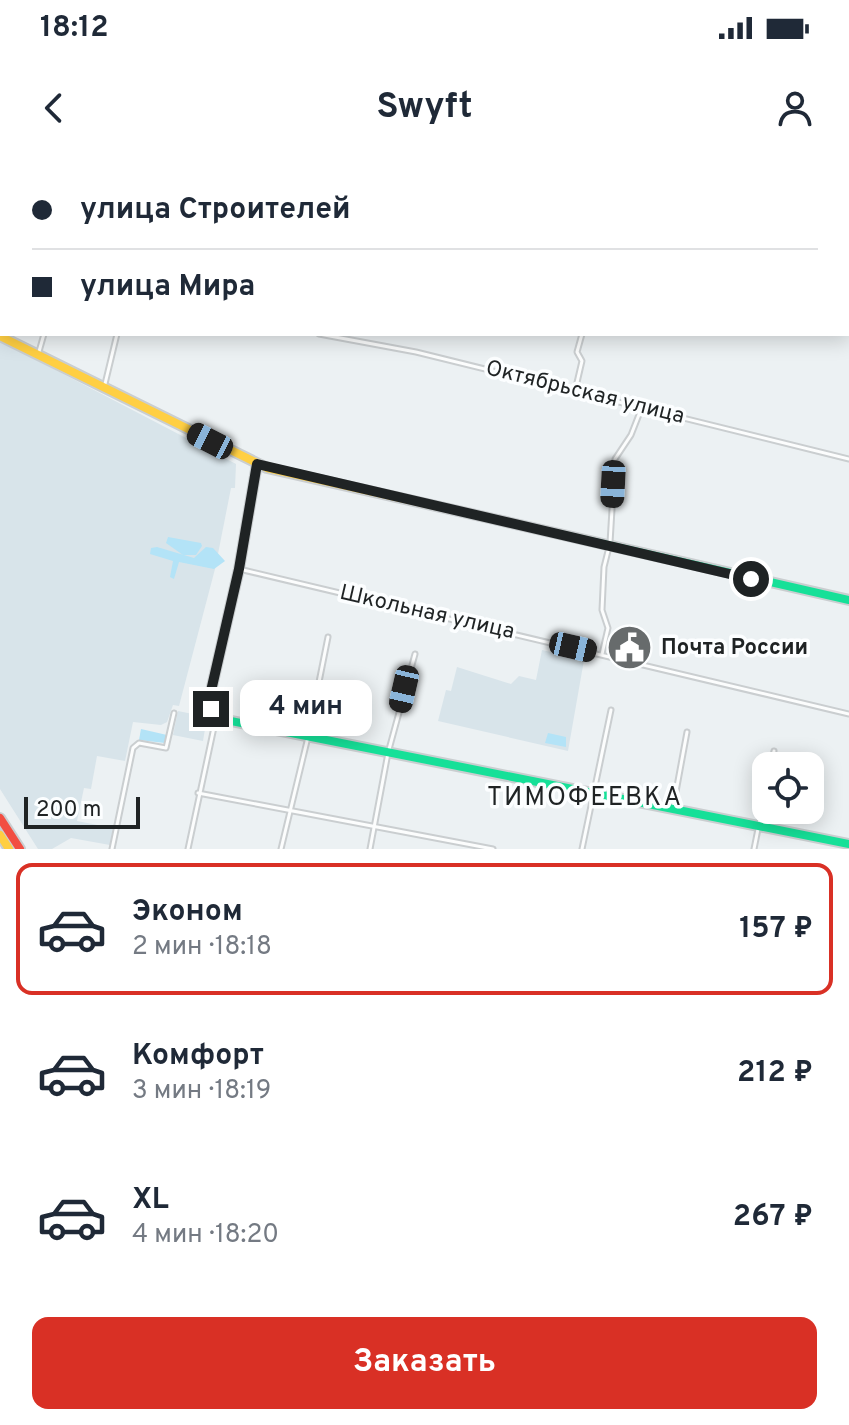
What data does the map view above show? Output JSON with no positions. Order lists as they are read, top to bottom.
{
  "streets": {
    "street": ["Октябрьская улица", "Школьная улица"]
  },
  "districts": ["ТИМОФЕЕВКА"],
  "places": {
    "public building": ["Почта России"]
  },
  "scale_bar": "200 m",
  "page": {
    "status": "18:12",
    "header": "Swyft",
    "banner": ["улица Строителей", "улица Мира"],
    "bubble": "4 мин",
    "scale": "200 m",
    "list": [
      {
        "name": "Эконом",
        "note": "2 мин · 18:18",
        "value": "157 ₽"
      },
      {
        "name": "Комфорт",
        "note": "3 мин · 18:19",
        "value": "212 ₽"
      },
      {
        "name": "XL",
        "note": "4 мин · 18:20",
        "value": "267 ₽"
      }
    ],
    "buttons": "Заказать"
  }
}
